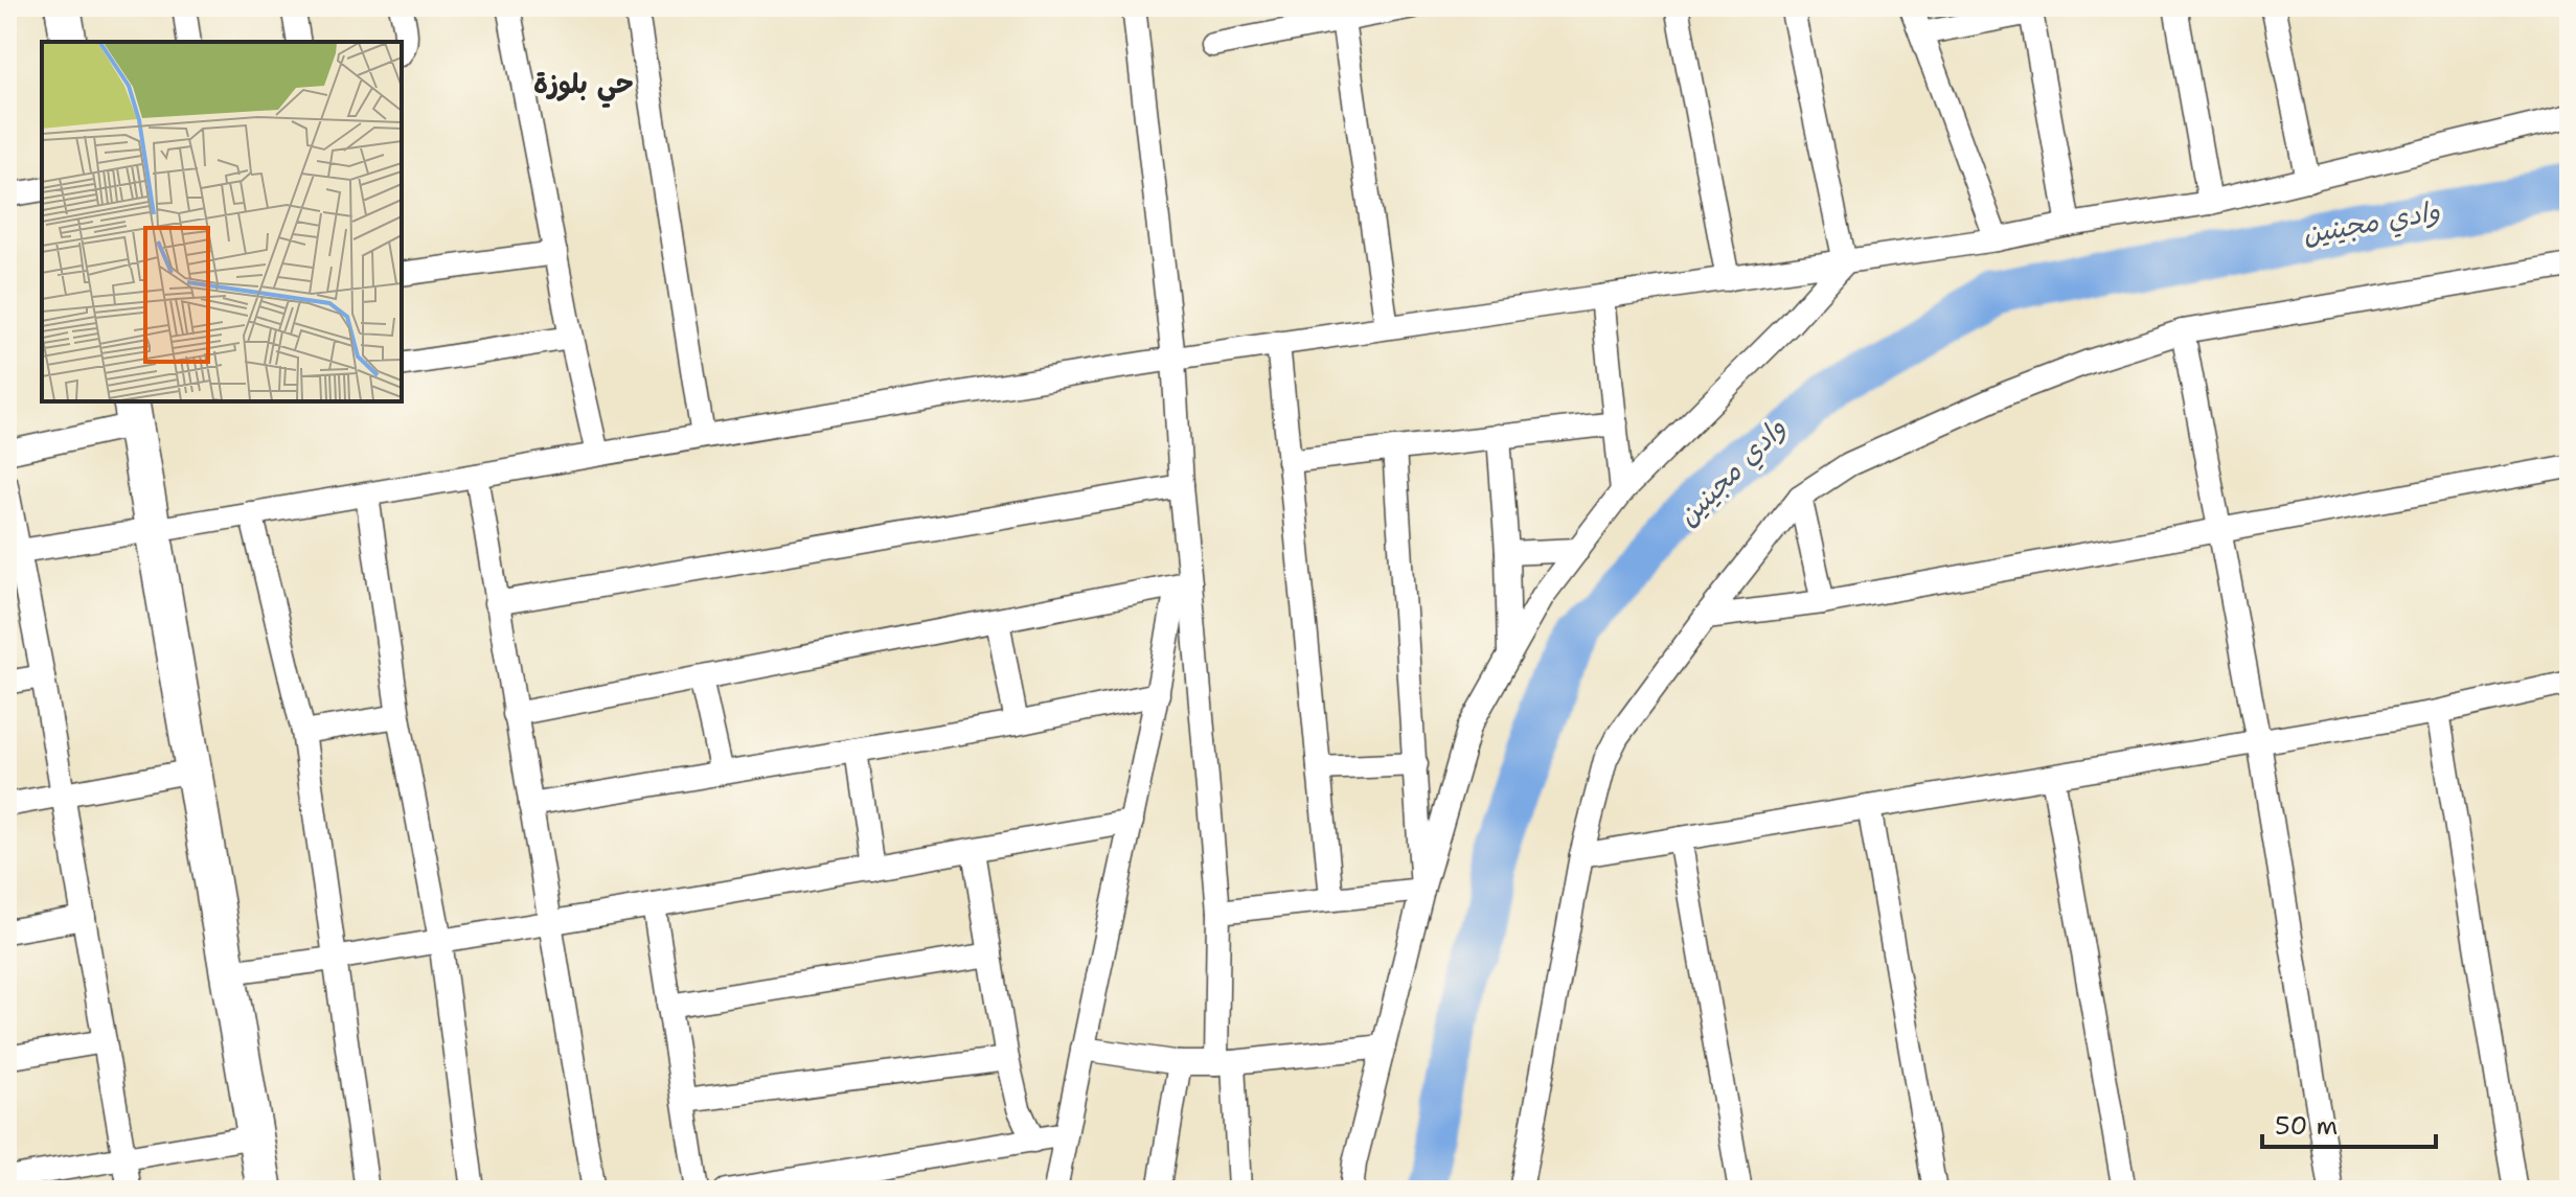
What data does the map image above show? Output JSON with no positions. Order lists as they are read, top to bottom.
{
  "districts": ["حي بلوزة"],
  "water": ["وادي مجينين"],
  "scale_bar": "50 m"
}
